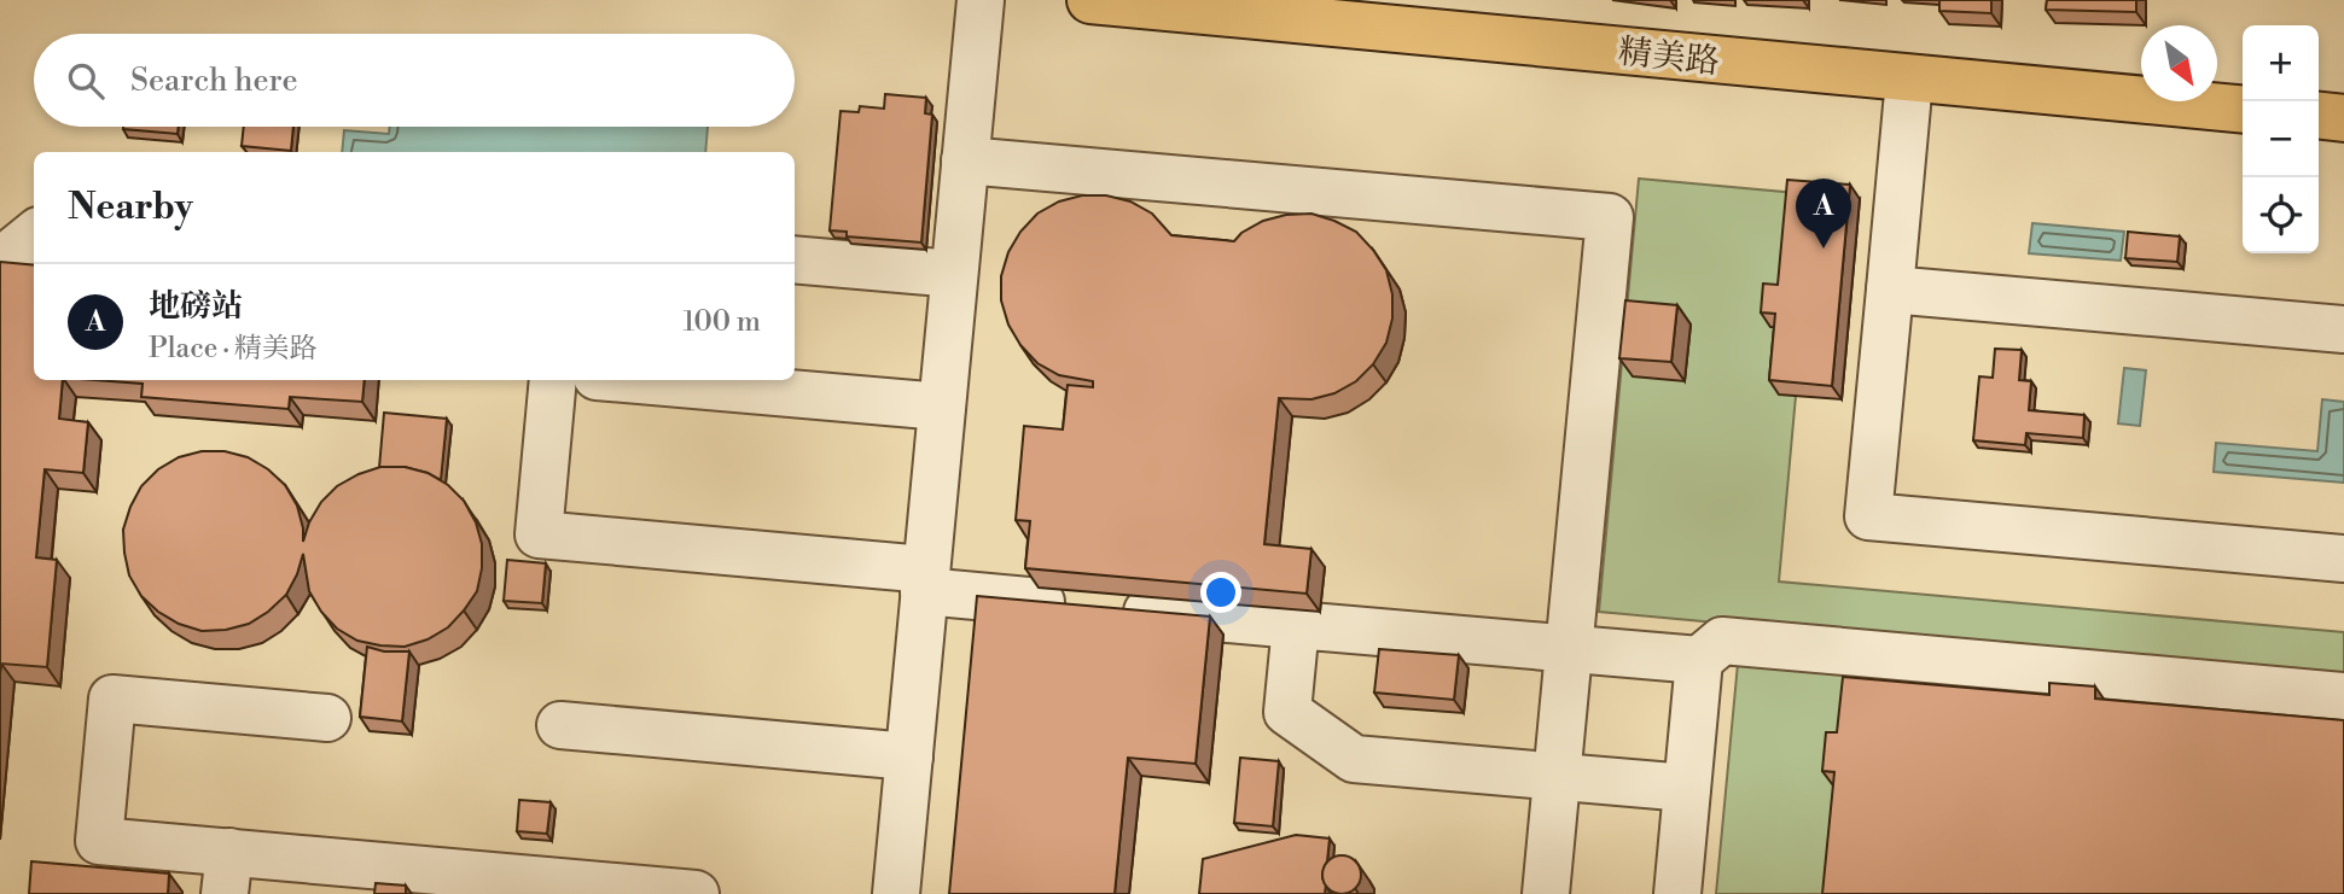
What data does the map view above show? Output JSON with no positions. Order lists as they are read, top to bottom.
{
  "streets": {
    "main road": ["精美路"]
  },
  "north": "bottom right",
  "page": {
    "map_buttons": ["+", "−"],
    "search": "Search here",
    "heading": "Nearby",
    "pins": "A",
    "list": [
      {
        "mark": "A",
        "name": "地磅站",
        "note": "Place · 精美路",
        "value": "100 m"
      }
    ]
  }
}
